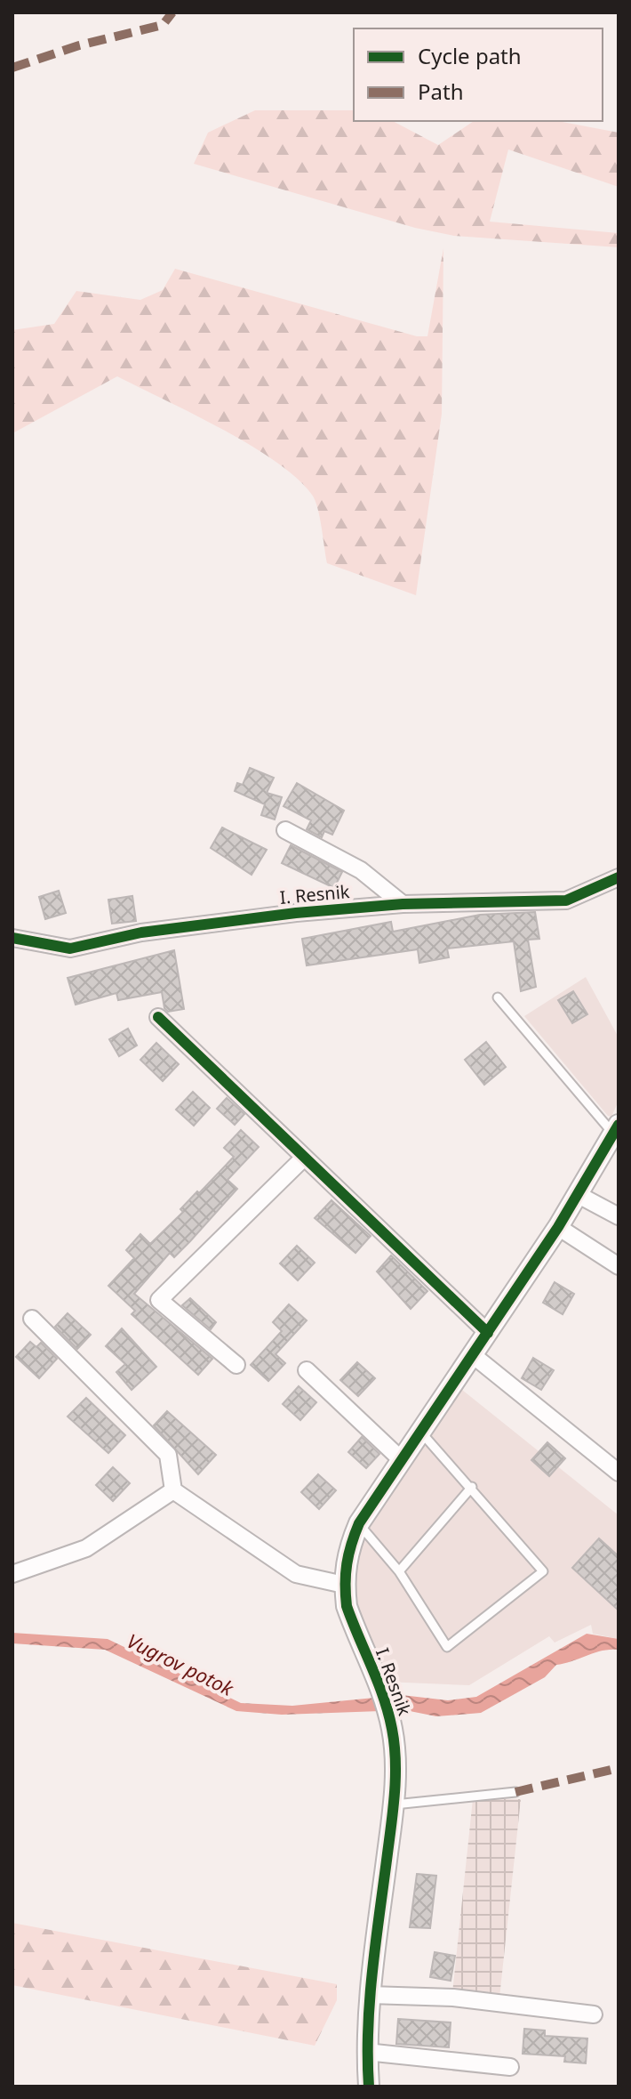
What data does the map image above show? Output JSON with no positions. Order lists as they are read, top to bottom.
{
  "streets": {
    "street": ["I. Resnik"]
  },
  "water": ["Vugrov potok"],
  "legend": ["Cycle path", "Path"]
}
